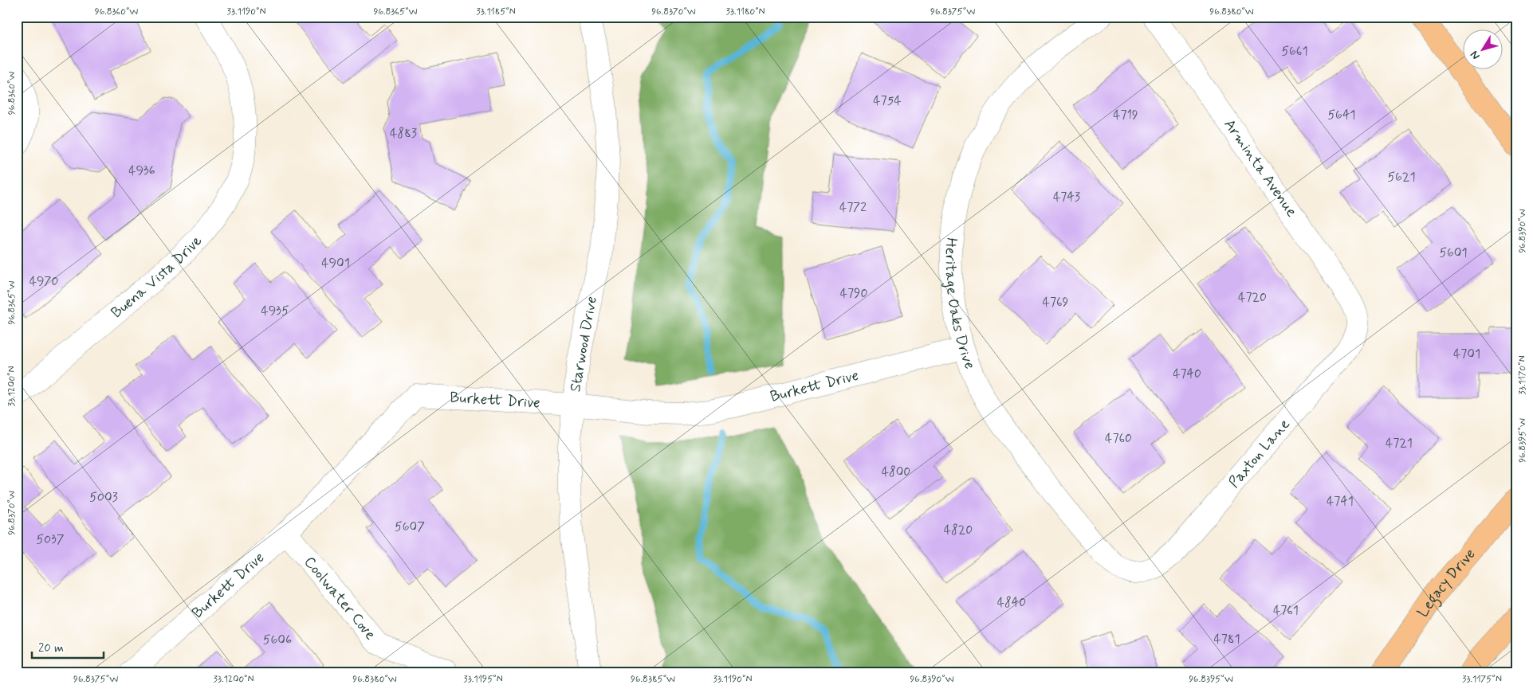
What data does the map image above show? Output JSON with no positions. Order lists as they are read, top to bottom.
{
  "streets": {
    "main road": ["Legacy Drive"],
    "street": [
      "Arminta Avenue",
      "Buena Vista Drive",
      "Heritage Oaks Drive",
      "Starwood Drive",
      "Burkett Drive",
      "Paxton Lane",
      "Coolwater Cove"
    ]
  },
  "crossings": [
    ["Arminta Avenue", "Paxton Lane"],
    ["Heritage Oaks Drive", "Burkett Drive"],
    ["Heritage Oaks Drive", "Paxton Lane"],
    ["Starwood Drive", "Burkett Drive"],
    ["Burkett Drive", "Coolwater Cove"]
  ],
  "house_numbers": [
    "5661",
    "4754",
    "4719",
    "5641",
    "4883",
    "4936",
    "5621",
    "4743",
    "4772",
    "5601",
    "4901",
    "4970",
    "4790",
    "4720",
    "4769",
    "4935",
    "4701",
    "4740",
    "4760",
    "4721",
    "4800",
    "5003",
    "4741",
    "5607",
    "4820",
    "5037",
    "4840",
    "4761",
    "4781",
    "5606"
  ],
  "scale_bar": "20 m",
  "north": "bottom left",
  "coordinates": [
    "96.8360°W",
    "33.1190°N",
    "96.8365°W",
    "33.1185°N",
    "96.8370°W",
    "33.1180°N",
    "96.8375°W",
    "96.8380°W",
    "96.8390°W",
    "33.1170°N",
    "33.1200°N",
    "96.8395°W",
    "33.1195°N",
    "96.8385°W",
    "33.1175°N"
  ]
}
